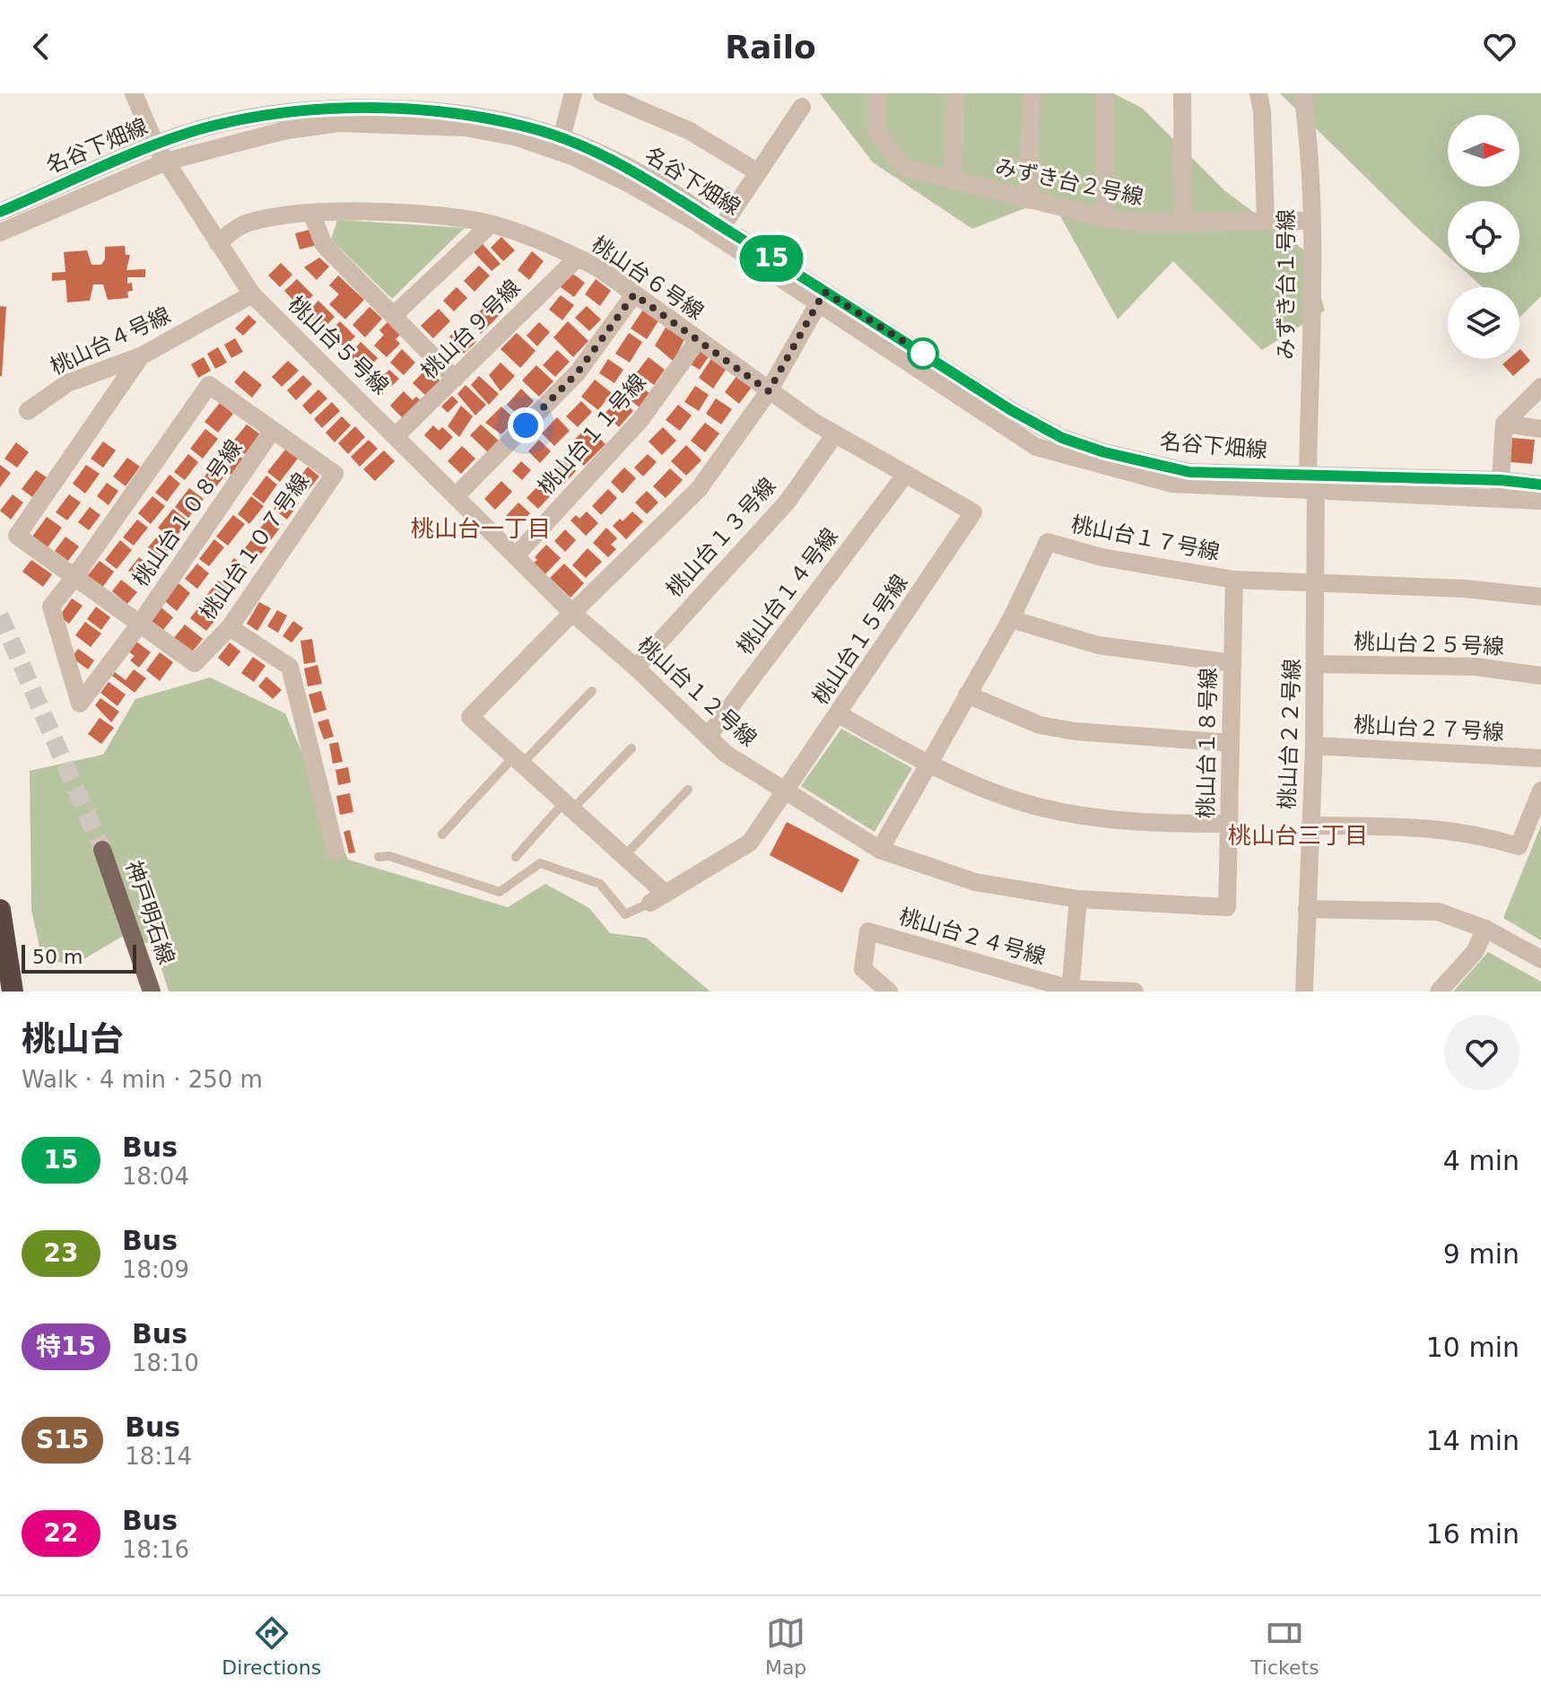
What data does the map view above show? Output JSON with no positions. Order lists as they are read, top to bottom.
{
  "streets": {
    "main road": ["神戸明石線"],
    "street": [
      "名谷下畑線",
      "みずき台２号線",
      "桃山台６号線",
      "みずき台１号線",
      "桃山台９号線",
      "桃山台４号線",
      "桃山台５号線",
      "桃山台１１号線",
      "桃山台１０８号線",
      "桃山台１３号線",
      "桃山台１７号線",
      "桃山台１０７号線",
      "桃山台１４号線",
      "桃山台１５号線",
      "桃山台２５号線",
      "桃山台１２号線",
      "桃山台２７号線",
      "桃山台２２号線",
      "桃山台１８号線",
      "桃山台２４号線"
    ]
  },
  "crossings": [
    ["名谷下畑線", "みずき台１号線"],
    ["名谷下畑線", "桃山台５号線"],
    ["名谷下畑線", "桃山台２２号線"],
    ["みずき台２号線", "みずき台１号線"],
    ["桃山台６号線", "桃山台９号線"],
    ["桃山台６号線", "桃山台５号線"],
    ["桃山台６号線", "桃山台１１号線"],
    ["桃山台６号線", "桃山台１３号線"],
    ["桃山台６号線", "桃山台１４号線"],
    ["桃山台６号線", "桃山台１５号線"],
    ["みずき台１号線", "桃山台２２号線"],
    ["桃山台９号線", "桃山台５号線"],
    ["桃山台４号線", "桃山台５号線"],
    ["桃山台４号線", "桃山台１０７号線"],
    ["桃山台５号線", "桃山台１１号線"],
    ["桃山台５号線", "桃山台１２号線"],
    ["桃山台１１号線", "桃山台１２号線"],
    ["桃山台１０８号線", "桃山台１０７号線"],
    ["桃山台１３号線", "桃山台１２号線"],
    ["桃山台１７号線", "桃山台１２号線"],
    ["桃山台１７号線", "桃山台２２号線"],
    ["桃山台１７号線", "桃山台１８号線"],
    ["桃山台１４号線", "桃山台１２号線"],
    ["桃山台１５号線", "桃山台１２号線"],
    ["桃山台２５号線", "桃山台２２号線"],
    ["桃山台１２号線", "桃山台１８号線"],
    ["桃山台２７号線", "桃山台２２号線"]
  ],
  "districts": ["桃山台一丁目", "桃山台三丁目"],
  "lines": ["bus line 15"],
  "scale_bar": "50 m",
  "north": "right",
  "page": {
    "header": "Railo",
    "on_map": "15",
    "scale": "50 m",
    "heading": ["桃山台", "Walk · 4 min · 250 m"],
    "list": [
      {
        "mark": "15",
        "name": "Bus",
        "note": "18:04",
        "value": "4 min"
      },
      {
        "mark": "23",
        "name": "Bus",
        "note": "18:09",
        "value": "9 min"
      },
      {
        "mark": "特15",
        "name": "Bus",
        "note": "18:10",
        "value": "10 min"
      },
      {
        "mark": "S15",
        "name": "Bus",
        "note": "18:14",
        "value": "14 min"
      },
      {
        "mark": "22",
        "name": "Bus",
        "note": "18:16",
        "value": "16 min"
      }
    ],
    "tabs": ["Directions", "Map", "Tickets"]
  }
}
